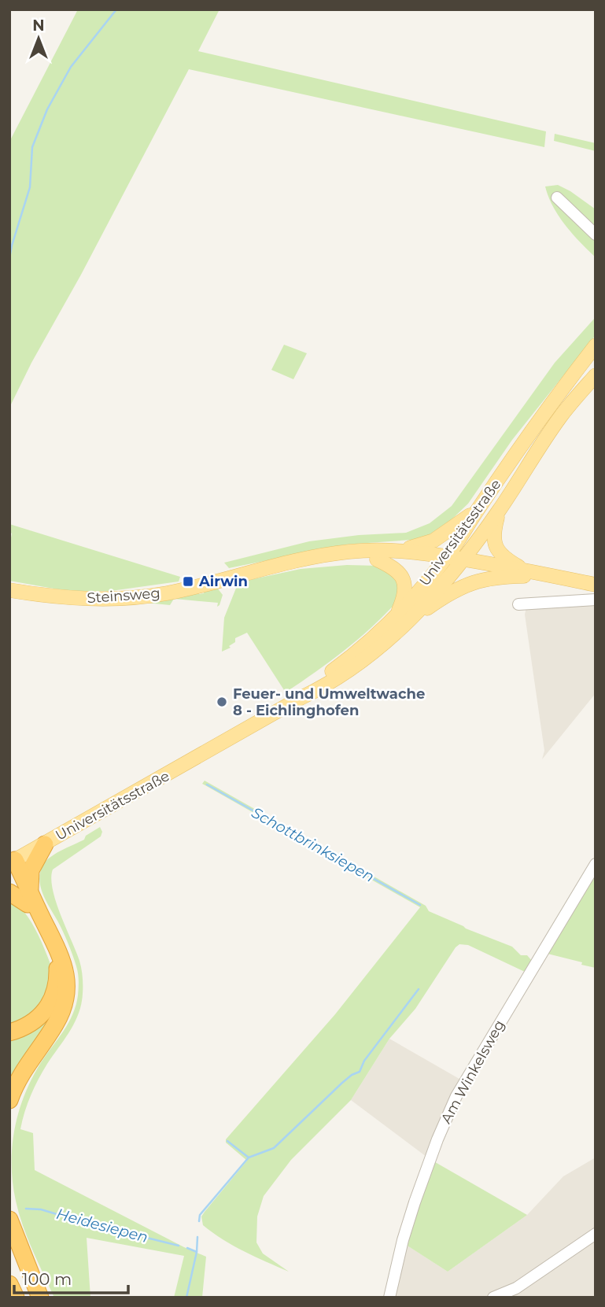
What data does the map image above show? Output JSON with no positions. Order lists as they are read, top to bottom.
{
  "streets": {
    "main road": ["Universitätsstraße", "Steinsweg"],
    "street": ["Am Winkelsweg"]
  },
  "crossings": [
    ["Universitätsstraße", "Steinsweg"]
  ],
  "water": ["Schottbrinksiepen", "Heidesiepen"],
  "places": {
    "transit": ["Airwin"],
    "other": ["Feuer- und Umweltwache 8 - Eichlinghofen"]
  },
  "scale_bar": "100 m",
  "north": "top"
}
